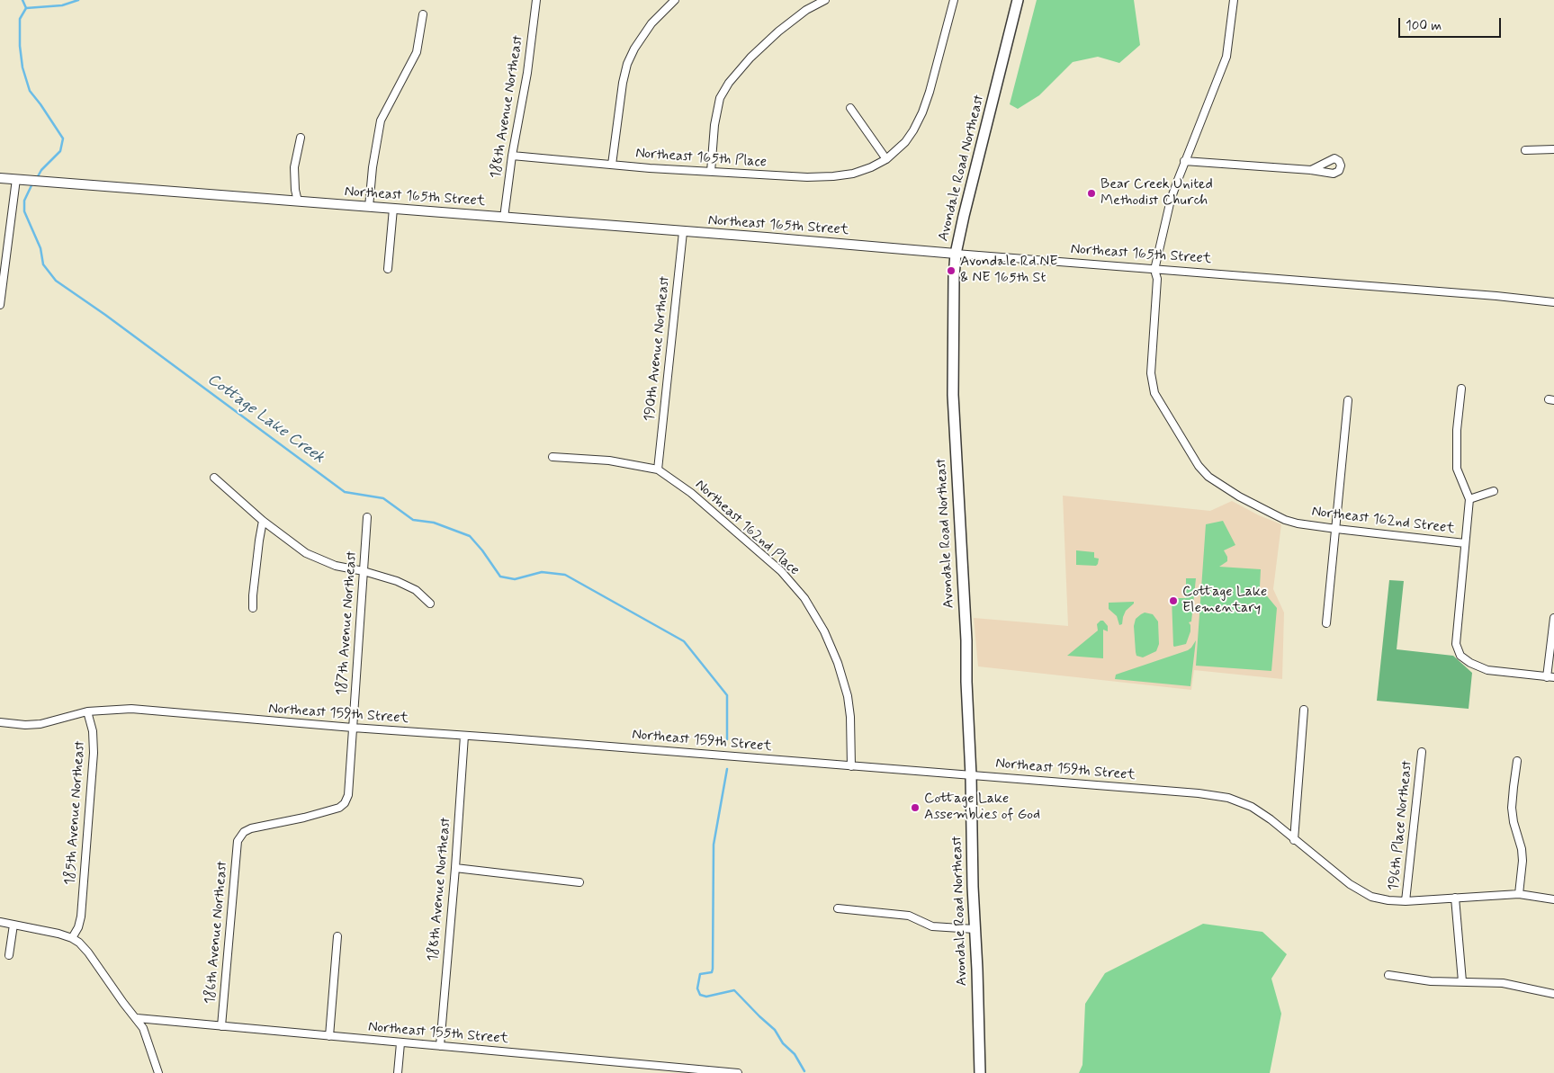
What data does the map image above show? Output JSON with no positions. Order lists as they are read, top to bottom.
{
  "streets": {
    "main road": ["Avondale Road Northeast"],
    "street": [
      "188th Avenue Northeast",
      "Northeast 165th Place",
      "Northeast 165th Street",
      "190th Avenue Northeast",
      "Northeast 162nd Street",
      "Northeast 162nd Place",
      "187th Avenue Northeast",
      "Northeast 159th Street",
      "185th Avenue Northeast",
      "196th Place Northeast",
      "186th Avenue Northeast",
      "Northeast 155th Street"
    ]
  },
  "crossings": [
    ["188th Avenue Northeast", "Northeast 165th Place"],
    ["188th Avenue Northeast", "Northeast 165th Street"],
    ["188th Avenue Northeast", "Northeast 159th Street"],
    ["188th Avenue Northeast", "Northeast 155th Street"],
    ["Avondale Road Northeast", "Northeast 165th Street"],
    ["Avondale Road Northeast", "Northeast 159th Street"],
    ["Northeast 165th Street", "190th Avenue Northeast"],
    ["Northeast 165th Street", "Northeast 162nd Street"],
    ["190th Avenue Northeast", "Northeast 162nd Place"],
    ["Northeast 162nd Place", "Northeast 159th Street"],
    ["187th Avenue Northeast", "Northeast 159th Street"],
    ["187th Avenue Northeast", "186th Avenue Northeast"],
    ["Northeast 159th Street", "185th Avenue Northeast"],
    ["Northeast 159th Street", "196th Place Northeast"],
    ["186th Avenue Northeast", "Northeast 155th Street"]
  ],
  "water": ["Cottage Lake Creek"],
  "places": [
    "Bear Creek United Methodist Church",
    "Avondale Rd NE & NE 165th St",
    "Cottage Lake Elementary",
    "Cottage Lake Assemblies of God"
  ],
  "scale_bar": "100 m"
}
